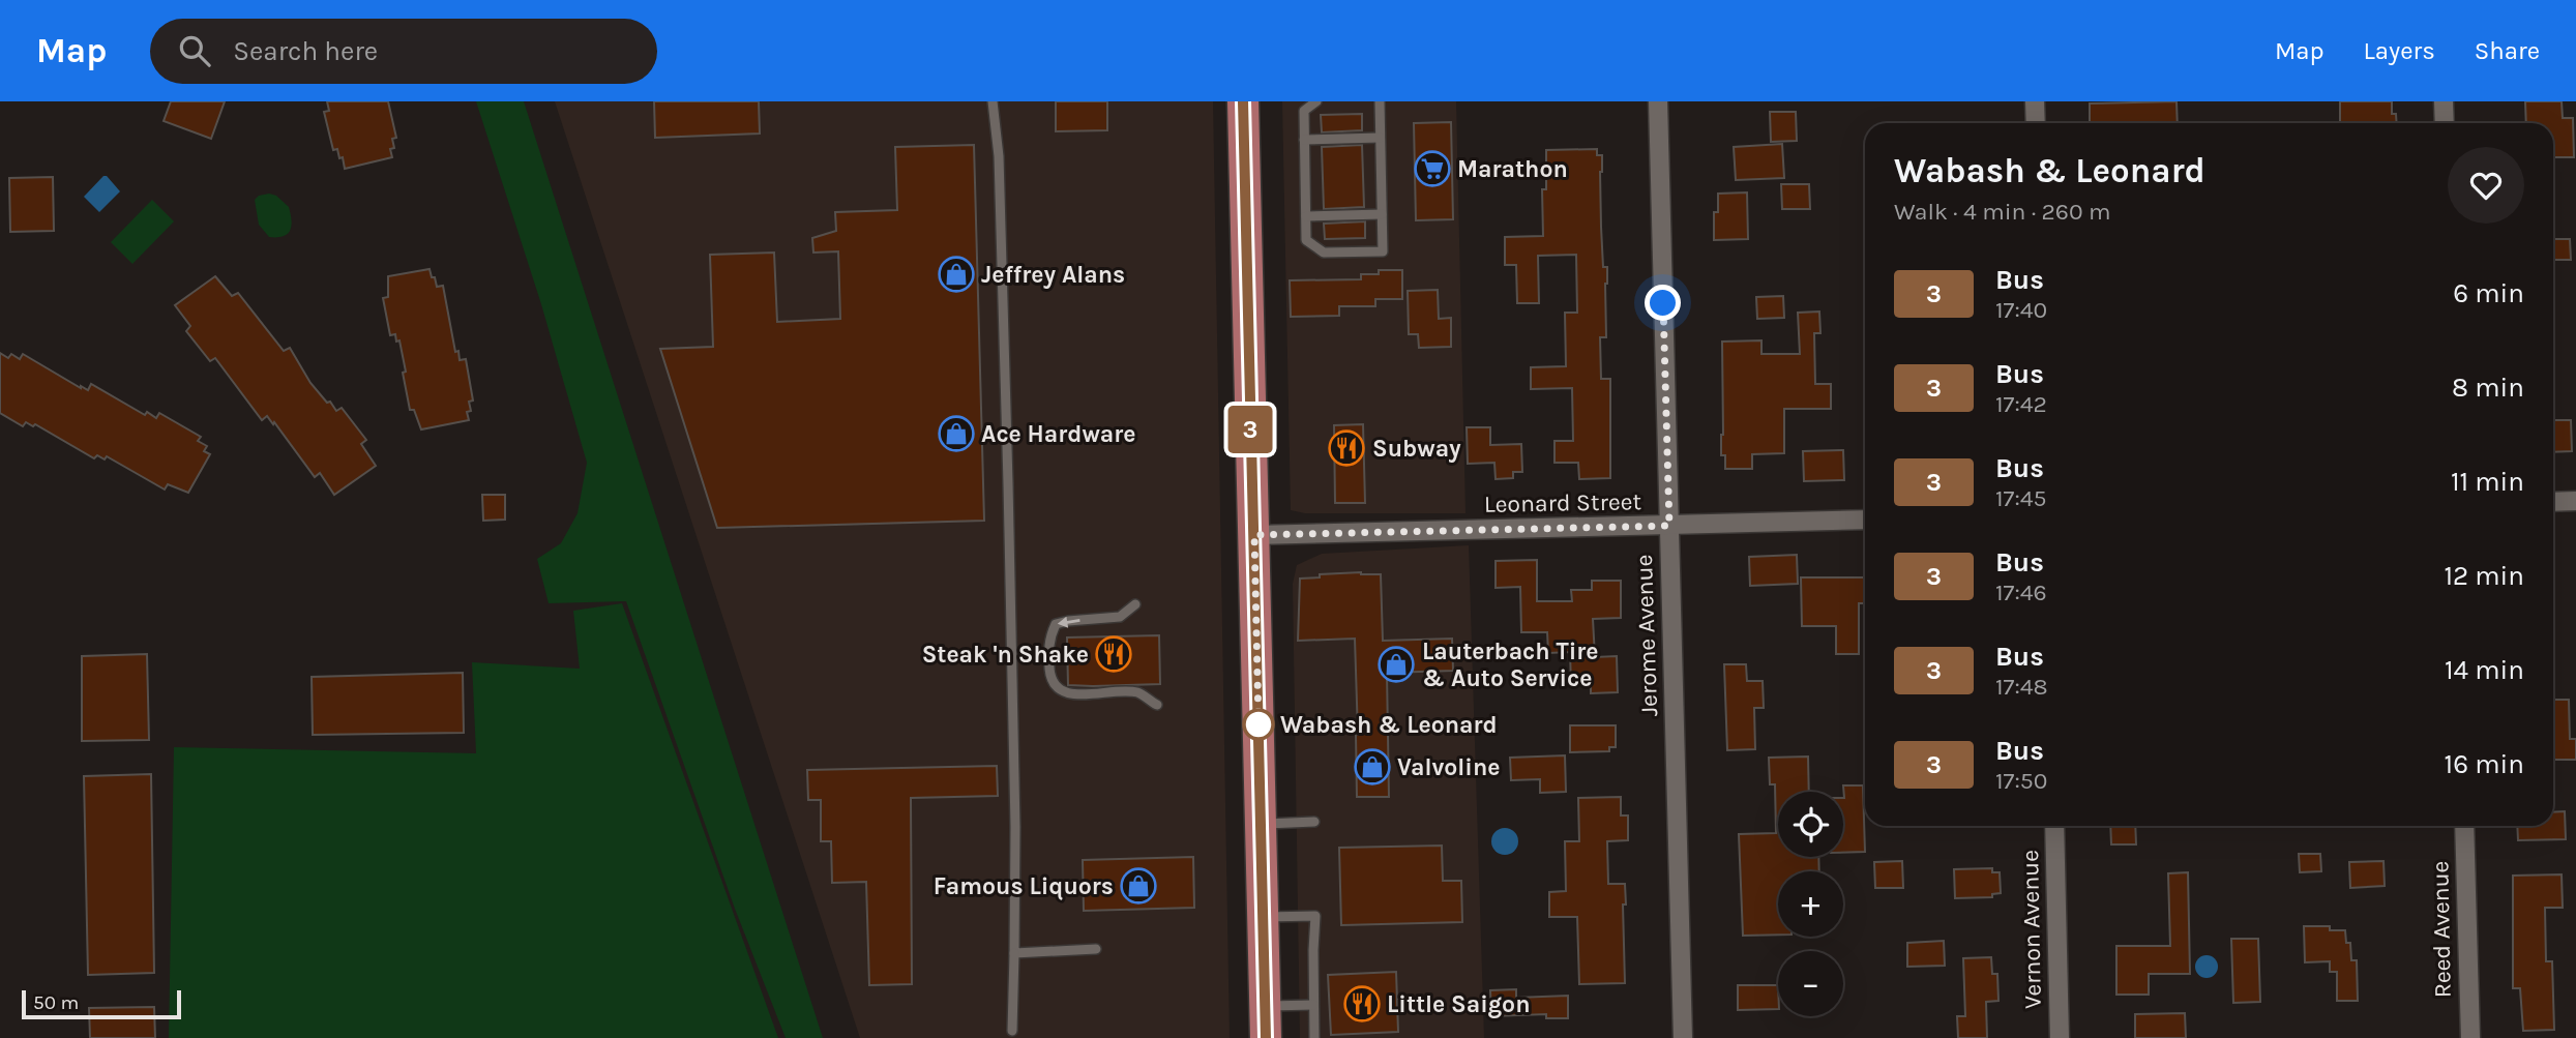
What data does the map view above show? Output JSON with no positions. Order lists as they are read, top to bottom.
{
  "streets": {
    "street": [
      "Leonard Street",
      "Jerome Avenue",
      "Vernon Avenue",
      "Reed Avenue"
    ]
  },
  "crossings": [
    ["Leonard Street", "Jerome Avenue"]
  ],
  "places": {
    "supermarket": ["Marathon"],
    "shop": [
      "Jeffrey Alans",
      "Ace Hardware",
      "Lauterbach Tire & Auto Service",
      "Valvoline",
      "Famous Liquors"
    ],
    "restaurant": ["Subway", "Steak 'n Shake", "Little Saigon"],
    "other": ["Wabash & Leonard"]
  },
  "lines": ["bus line 3"],
  "scale_bar": "50 m",
  "page": {
    "header": "Map",
    "search": "Search here",
    "nav": ["Map", "Layers", "Share"],
    "on_map": "3",
    "heading": ["Wabash & Leonard", "Walk · 4 min · 260 m"],
    "list": [
      {
        "mark": "3",
        "name": "Bus",
        "note": "17:40",
        "value": "6 min"
      },
      {
        "mark": "3",
        "name": "Bus",
        "note": "17:42",
        "value": "8 min"
      },
      {
        "mark": "3",
        "name": "Bus",
        "note": "17:45",
        "value": "11 min"
      },
      {
        "mark": "3",
        "name": "Bus",
        "note": "17:46",
        "value": "12 min"
      },
      {
        "mark": "3",
        "name": "Bus",
        "note": "17:48",
        "value": "14 min"
      },
      {
        "mark": "3",
        "name": "Bus",
        "note": "17:50",
        "value": "16 min"
      }
    ],
    "map_buttons": ["+", "−"],
    "scale": "50 m"
  }
}
